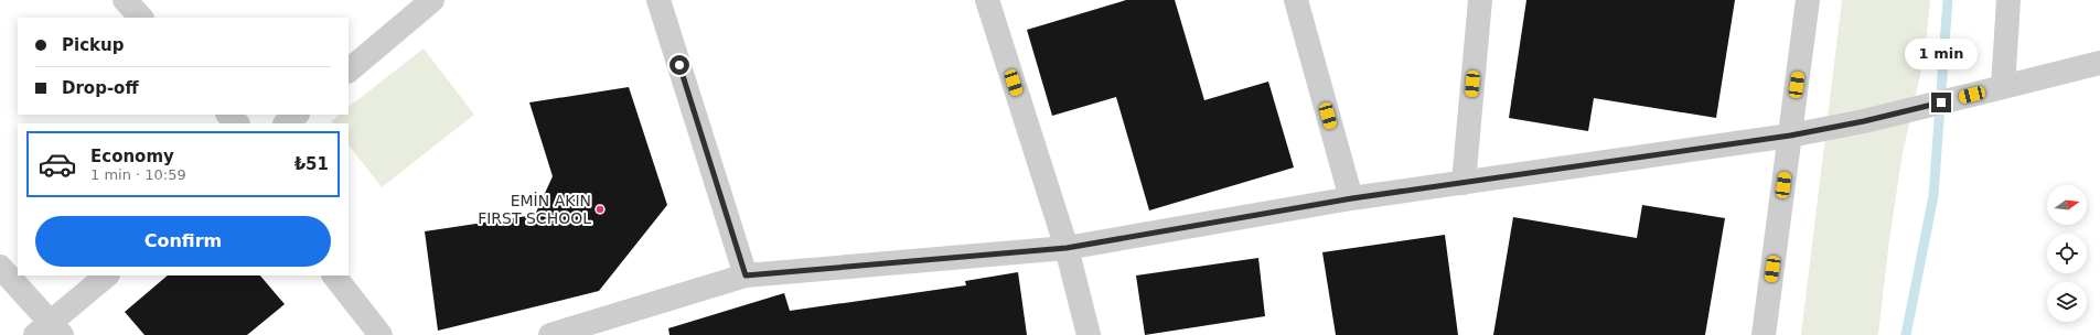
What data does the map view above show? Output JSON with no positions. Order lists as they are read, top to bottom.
{
  "places": ["EMİN AKIN FIRST SCHOOL"],
  "north": "right",
  "page": {
    "banner": ["Pickup", "Drop-off"],
    "bubble": "1 min",
    "list": [
      {
        "name": "Economy",
        "note": "1 min · 10:59",
        "value": "₺51"
      }
    ],
    "buttons": "Confirm"
  }
}
